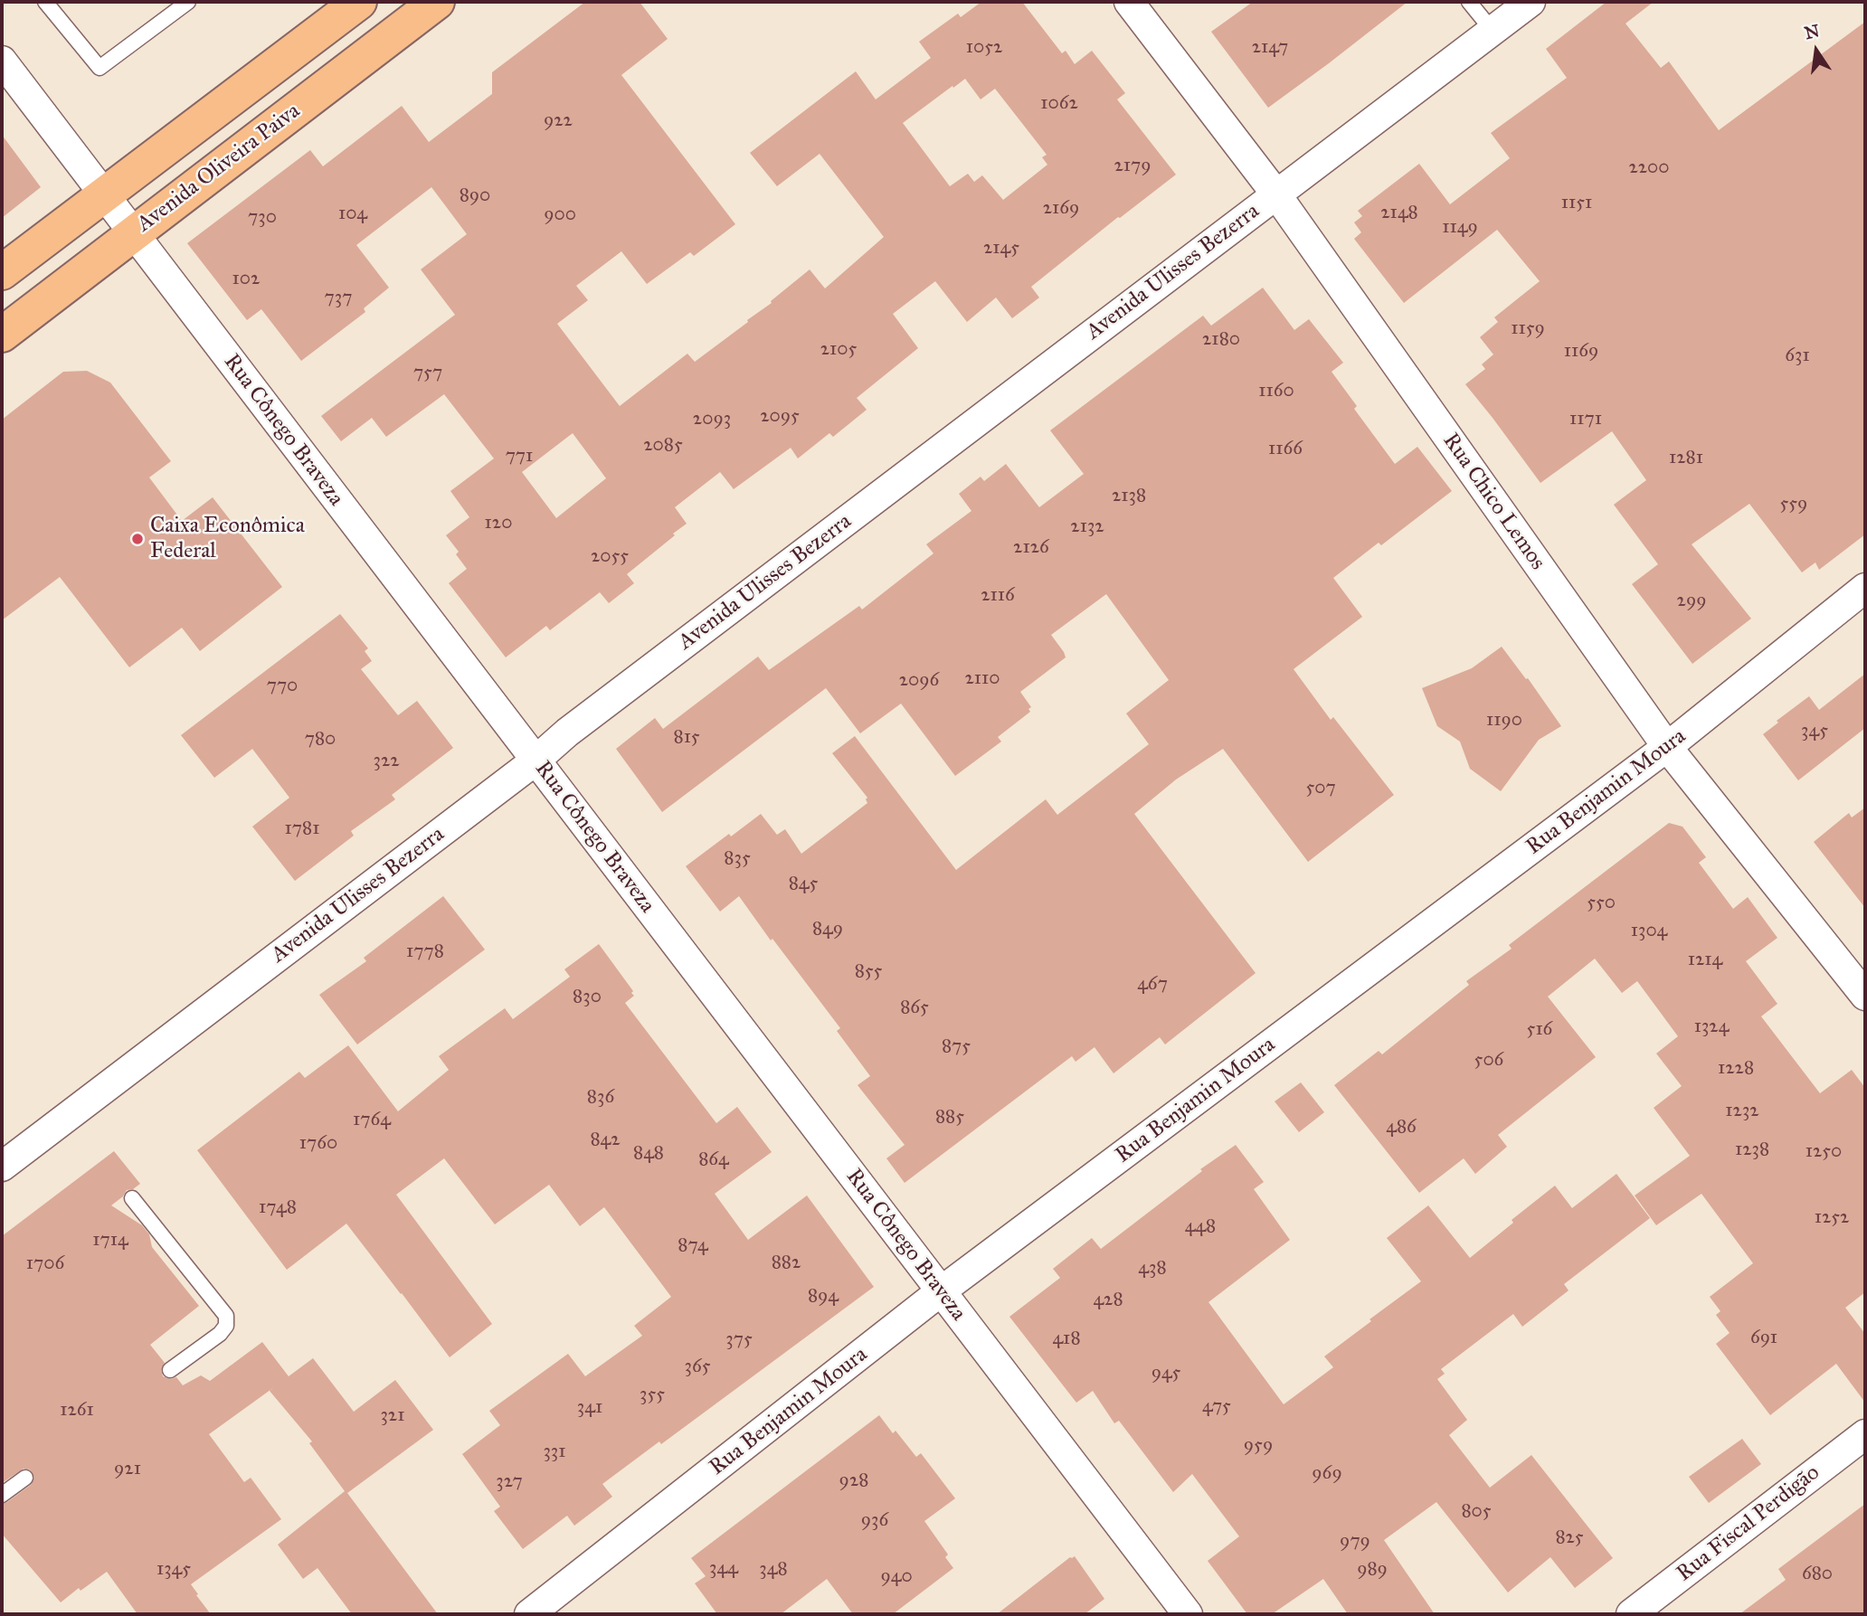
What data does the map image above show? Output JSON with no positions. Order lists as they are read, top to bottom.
{
  "streets": {
    "main road": ["Avenida Oliveira Paiva"],
    "street": [
      "Avenida Ulisses Bezerra",
      "Rua Cônego Braveza",
      "Rua Chico Lemos",
      "Rua Benjamin Moura",
      "Rua Fiscal Perdigão"
    ]
  },
  "crossings": [
    ["Avenida Oliveira Paiva", "Rua Cônego Braveza"],
    ["Avenida Ulisses Bezerra", "Rua Cônego Braveza"],
    ["Avenida Ulisses Bezerra", "Rua Chico Lemos"],
    ["Rua Cônego Braveza", "Rua Benjamin Moura"],
    ["Rua Chico Lemos", "Rua Benjamin Moura"]
  ],
  "places": ["Caixa Econômica Federal"],
  "house_numbers": [
    "1052",
    "2147",
    "1062",
    "922",
    "2179",
    "2200",
    "890",
    "1151",
    "2169",
    "2148",
    "104",
    "900",
    "730",
    "1149",
    "2145",
    "102",
    "737",
    "1159",
    "2180",
    "2105",
    "1169",
    "631",
    "757",
    "1160",
    "2095",
    "2093",
    "1171",
    "2085",
    "1166",
    "771",
    "1281",
    "2138",
    "559",
    "120",
    "2132",
    "2126",
    "2055",
    "2116",
    "299",
    "2110",
    "2096",
    "770",
    "1190",
    "345",
    "815",
    "780",
    "322",
    "507",
    "1781",
    "835",
    "845",
    "550",
    "849",
    "1304",
    "1778",
    "1214",
    "855",
    "467",
    "830",
    "865",
    "1324",
    "516",
    "875",
    "506",
    "1228",
    "836",
    "1232",
    "885",
    "1764",
    "486",
    "842",
    "1760",
    "1238",
    "1250",
    "848",
    "864",
    "1748",
    "1252",
    "448",
    "1714",
    "874",
    "882",
    "1706",
    "438",
    "894",
    "428",
    "691",
    "418",
    "375",
    "365",
    "945",
    "355",
    "475",
    "341",
    "1261",
    "321",
    "959",
    "331",
    "921",
    "969",
    "928",
    "327",
    "805",
    "936",
    "825",
    "979",
    "344",
    "1345",
    "348",
    "989",
    "680",
    "940"
  ],
  "north": "top"
}
